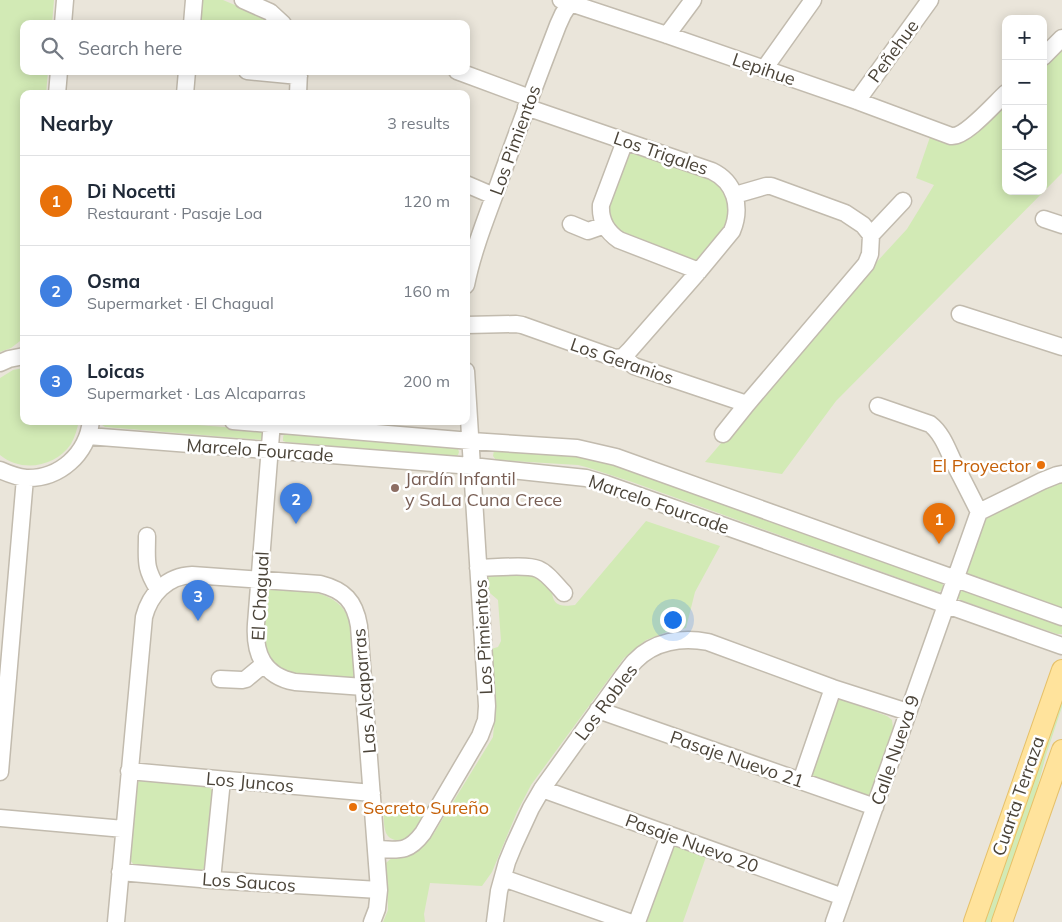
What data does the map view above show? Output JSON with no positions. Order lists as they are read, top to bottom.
{
  "streets": {
    "main road": ["Cuarta Terraza"],
    "street": [
      "Peñehue",
      "Lepihue",
      "Los Pimientos",
      "Los Trigales",
      "Los Geranios",
      "Marcelo Fourcade",
      "El Chagual",
      "Las Alcaparras",
      "Los Robles",
      "Calle Nueva 9",
      "Pasaje Nuevo 21",
      "Los Juncos",
      "Pasaje Nuevo 20",
      "Los Saucos"
    ]
  },
  "crossings": [
    ["Peñehue", "Lepihue"],
    ["Lepihue", "Los Pimientos"],
    ["Los Pimientos", "Los Trigales"],
    ["Los Pimientos", "Marcelo Fourcade"],
    ["Los Pimientos", "Las Alcaparras"],
    ["Marcelo Fourcade", "El Chagual"],
    ["Marcelo Fourcade", "Calle Nueva 9"],
    ["El Chagual", "Las Alcaparras"],
    ["Las Alcaparras", "Los Juncos"],
    ["Las Alcaparras", "Los Saucos"],
    ["Los Robles", "Calle Nueva 9"],
    ["Los Robles", "Pasaje Nuevo 21"],
    ["Los Robles", "Pasaje Nuevo 20"],
    ["Calle Nueva 9", "Pasaje Nuevo 21"],
    ["Calle Nueva 9", "Pasaje Nuevo 20"]
  ],
  "places": ["El Proyector", "Jardín Infantil y SaLa Cuna Crece", "Secreto Sureño"],
  "page": {
    "map_buttons": ["+", "−"],
    "search": "Search here",
    "heading": ["Nearby", "3 results"],
    "list": [
      {
        "mark": "1",
        "name": "Di Nocetti",
        "note": "Restaurant · Pasaje Loa",
        "value": "120 m"
      },
      {
        "mark": "2",
        "name": "Osma",
        "note": "Supermarket · El Chagual",
        "value": "160 m"
      },
      {
        "mark": "3",
        "name": "Loicas",
        "note": "Supermarket · Las Alcaparras",
        "value": "200 m"
      }
    ],
    "pins": ["2", "1", "3"]
  }
}
